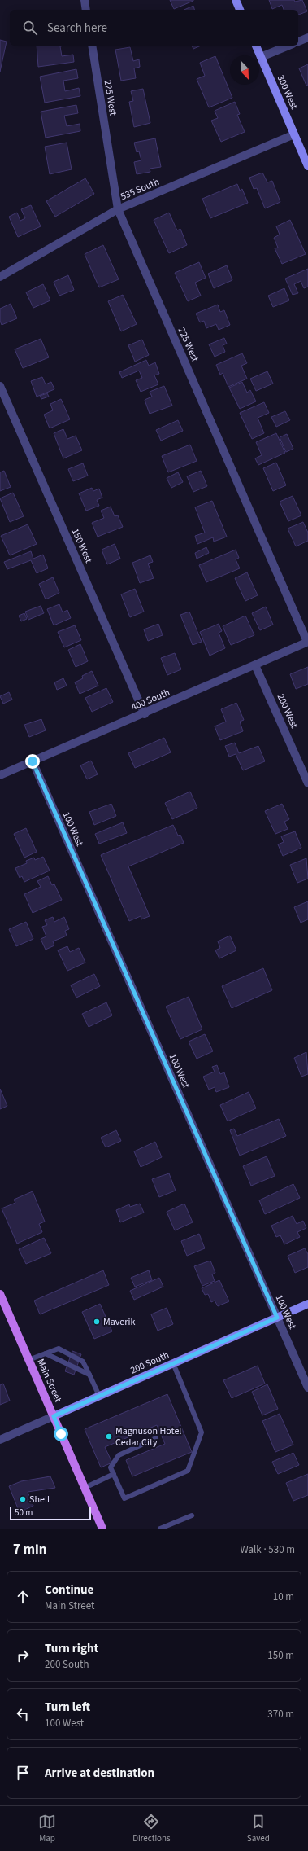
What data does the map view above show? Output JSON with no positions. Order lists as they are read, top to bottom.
{
  "streets": {
    "main road": ["Main Street"],
    "street": [
      "300 West",
      "225 West",
      "535 South",
      "150 West",
      "400 South",
      "200 West",
      "100 West",
      "200 South"
    ]
  },
  "crossings": [
    ["300 West", "535 South"],
    ["225 West", "535 South"],
    ["225 West", "400 South"],
    ["150 West", "400 South"],
    ["400 South", "200 West"],
    ["400 South", "100 West"],
    ["100 West", "200 South"],
    ["200 South", "Main Street"]
  ],
  "places": ["Maverik", "Magnuson Hotel Cedar City", "Shell"],
  "scale_bar": "50 m",
  "north": "bottom right",
  "page": {
    "search": "Search here",
    "scale": "50 m",
    "heading": ["7 min", "Walk · 530 m"],
    "list": [
      ["Continue", "Main Street", "10 m"],
      ["Turn right", "200 South", "150 m"],
      ["Turn left", "100 West", "370 m"],
      "Arrive at destination"
    ],
    "nav": ["Map", "Directions", "Saved"]
  }
}
